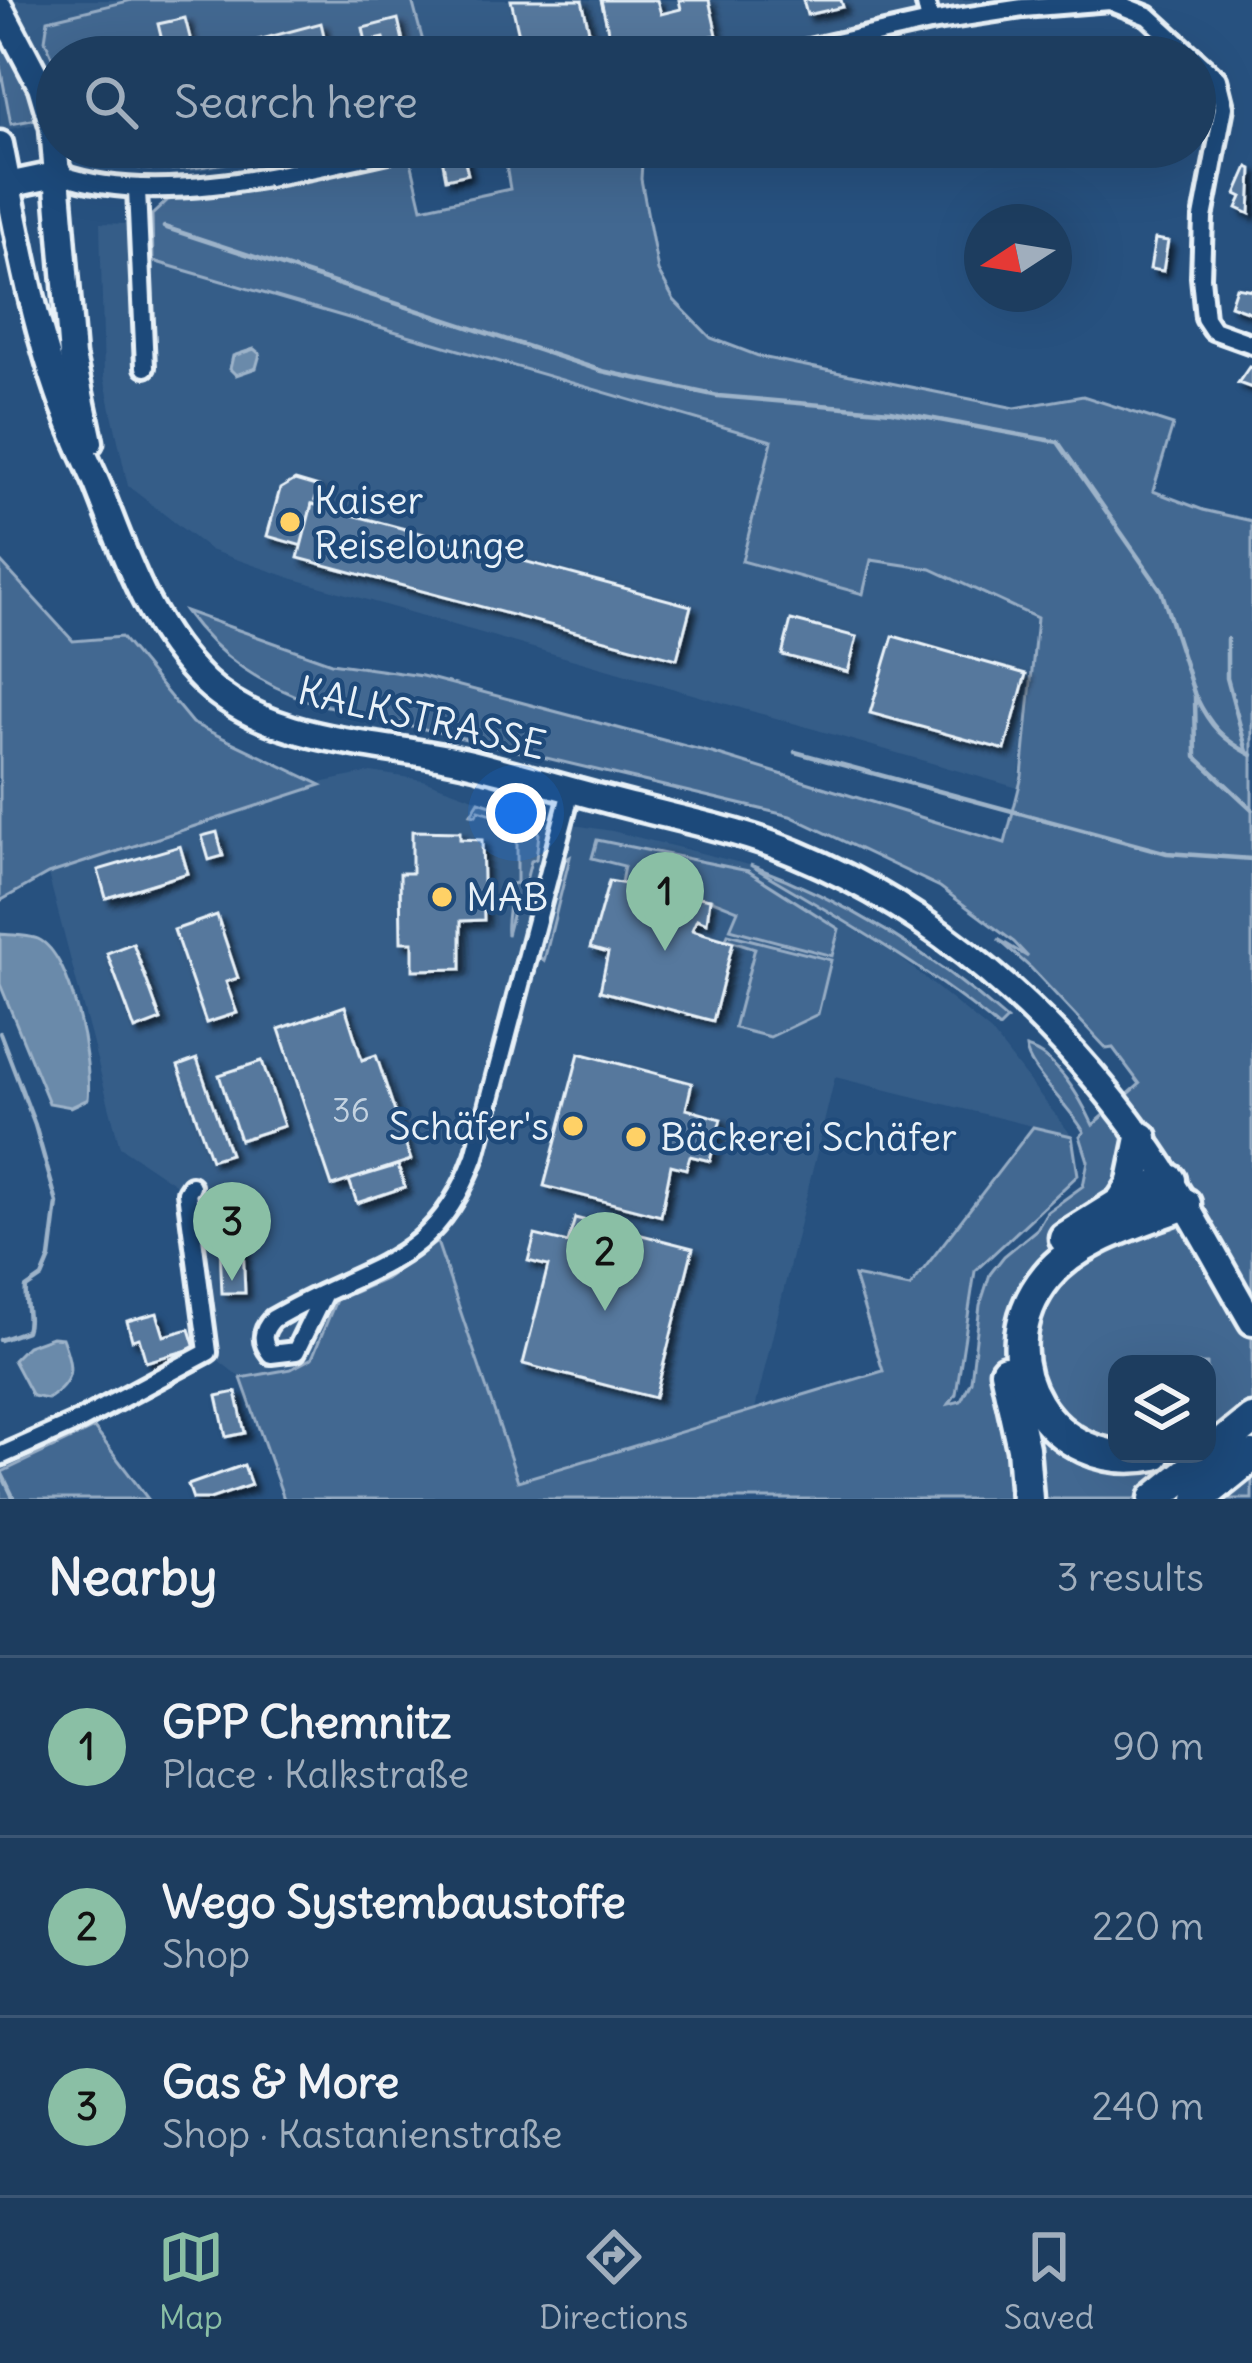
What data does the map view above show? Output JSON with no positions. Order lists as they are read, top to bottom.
{
  "streets": {
    "main road": ["KALKSTRASSE"]
  },
  "places": [
    "Kaiser Reiselounge",
    "MAB",
    "Schäfer's",
    "Bäckerei Schäfer"
  ],
  "house_numbers": ["36"],
  "north": "left",
  "page": {
    "search": "Search here",
    "pins": ["1", "3", "2"],
    "heading": ["Nearby", "3 results"],
    "list": [
      {
        "mark": "1",
        "name": "GPP Chemnitz",
        "note": "Place · Kalkstraße",
        "value": "90 m"
      },
      {
        "mark": "2",
        "name": "Wego Systembaustoffe",
        "note": "Shop",
        "value": "220 m"
      },
      {
        "mark": "3",
        "name": "Gas & More",
        "note": "Shop · Kastanienstraße",
        "value": "240 m"
      }
    ],
    "nav": ["Map", "Directions", "Saved"]
  }
}
